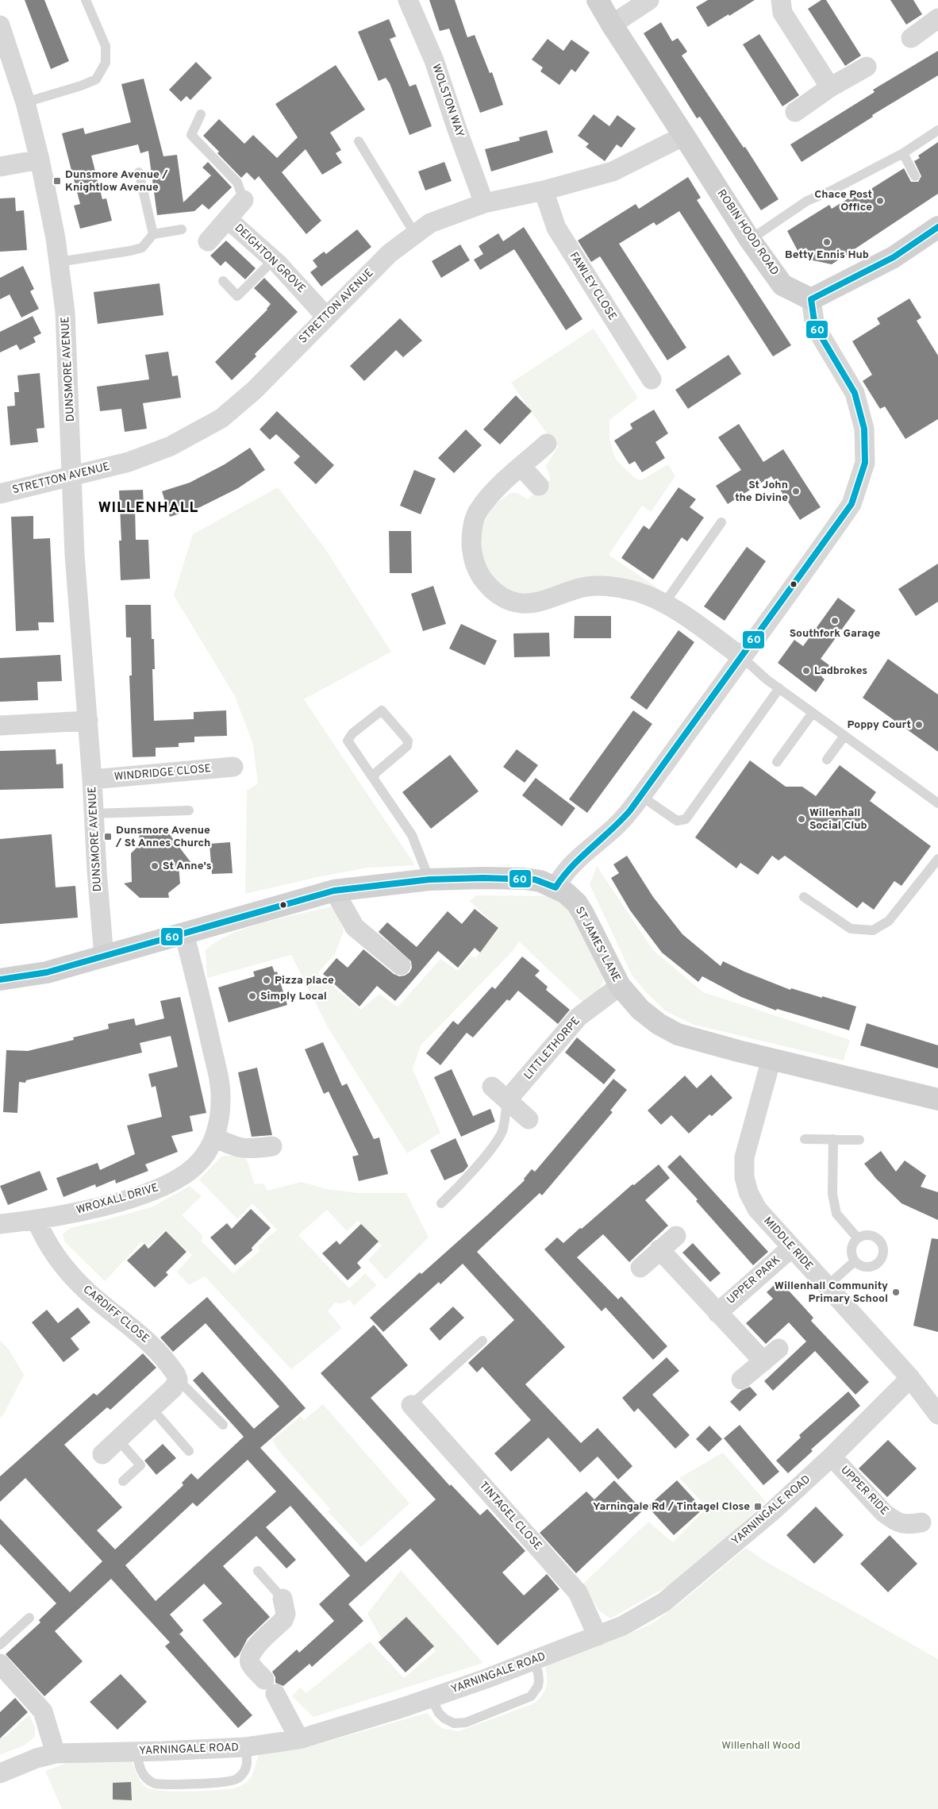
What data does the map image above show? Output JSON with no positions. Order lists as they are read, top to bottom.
{
  "streets": {
    "street": [
      "WOLSTON WAY",
      "ROBIN HOOD ROAD",
      "DEIGHTON GROVE",
      "FAWLEY CLOSE",
      "STRETTON AVENUE",
      "DUNSMORE AVENUE",
      "WINDRIDGE CLOSE",
      "ST JAMES' LANE",
      "LITTLETHORPE",
      "WROXALL DRIVE",
      "MIDDLE RIDE",
      "UPPER PARK",
      "CARDIFF CLOSE",
      "UPPER RIDE",
      "YARNINGALE ROAD",
      "TINTAGEL CLOSE"
    ]
  },
  "crossings": [
    ["WOLSTON WAY", "STRETTON AVENUE"],
    ["ROBIN HOOD ROAD", "STRETTON AVENUE"],
    ["DEIGHTON GROVE", "STRETTON AVENUE"],
    ["FAWLEY CLOSE", "STRETTON AVENUE"],
    ["STRETTON AVENUE", "DUNSMORE AVENUE"],
    ["DUNSMORE AVENUE", "WINDRIDGE CLOSE"],
    ["DUNSMORE AVENUE", "ST JAMES' LANE"],
    ["ST JAMES' LANE", "LITTLETHORPE"],
    ["ST JAMES' LANE", "WROXALL DRIVE"],
    ["ST JAMES' LANE", "MIDDLE RIDE"],
    ["WROXALL DRIVE", "CARDIFF CLOSE"],
    ["MIDDLE RIDE", "UPPER PARK"],
    ["MIDDLE RIDE", "YARNINGALE ROAD"],
    ["UPPER RIDE", "YARNINGALE ROAD"],
    ["YARNINGALE ROAD", "TINTAGEL CLOSE"]
  ],
  "districts": ["WILLENHALL"],
  "parks": ["Willenhall Wood"],
  "places": {
    "transit": ["Dunsmore Avenue / Knightlow Avenue", "Dunsmore Avenue / St Annes Church", "Yarningale Rd / Tintagel Close"],
    "other": [
      "Chace Post Office",
      "Betty Ennis Hub",
      "St John the Divine",
      "Southfork Garage",
      "Ladbrokes",
      "Poppy Court",
      "Willenhall Social Club",
      "St Anne's",
      "Pizza place",
      "Simply Local",
      "Willenhall Community Primary School"
    ]
  },
  "lines": ["transit line 60"]
}
